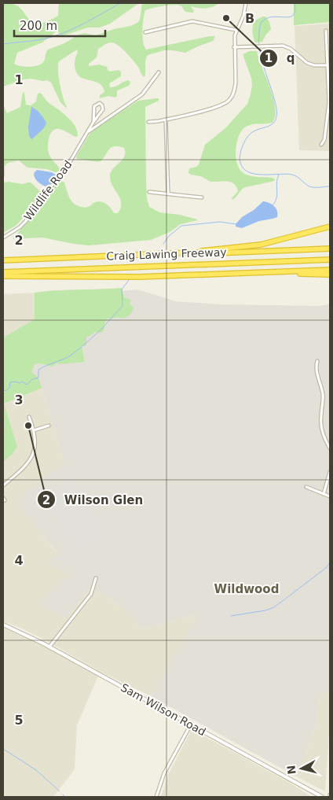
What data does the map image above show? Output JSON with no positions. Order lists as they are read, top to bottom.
{
  "streets": {
    "highway": ["Craig Lawing Freeway"],
    "street": ["Wildlife Road", "Sam Wilson Road"]
  },
  "districts": ["Wildwood"],
  "places": ["q", "Wilson Glen"],
  "scale_bar": "200 m",
  "north": "left",
  "grid": {
    "columns": ["B"],
    "rows": [
      "1",
      "2",
      "3",
      "4",
      "5"
    ]
  }
}
